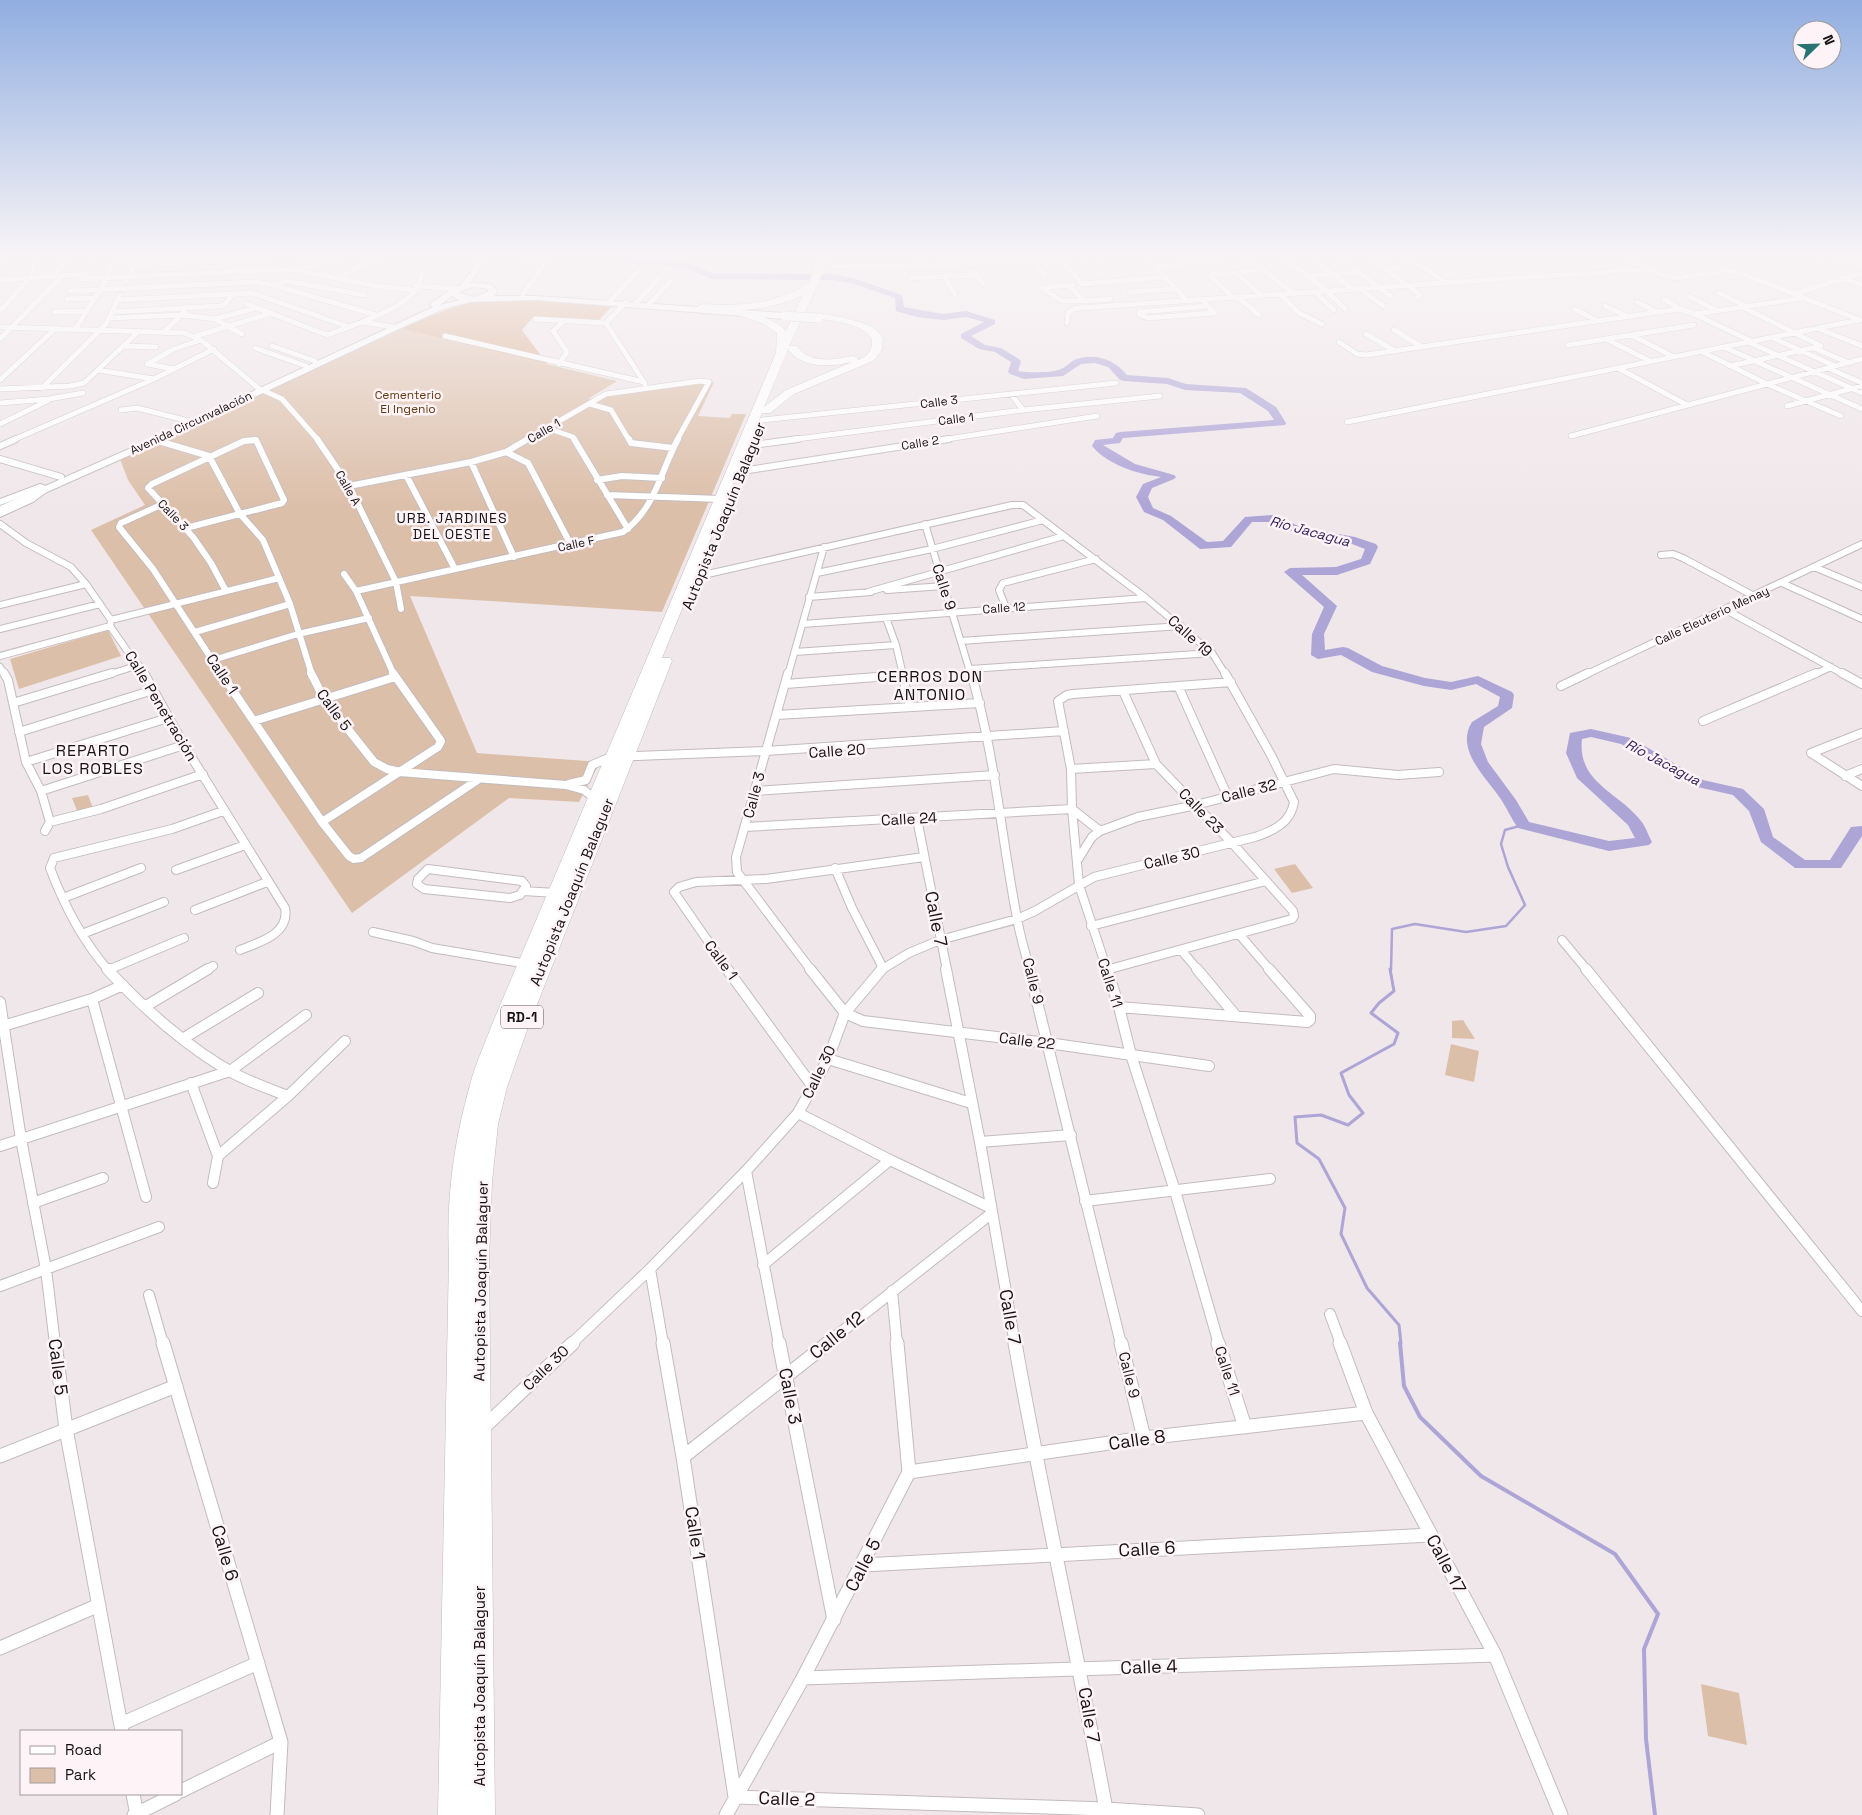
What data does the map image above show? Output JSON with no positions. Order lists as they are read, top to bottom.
{
  "streets": {
    "highway": ["Autopista Joaquín Balaguer", "RD-1"],
    "main road": ["Avenida Circunvalación"],
    "street": [
      "Calle 3",
      "Calle 1",
      "Calle 2",
      "Calle A",
      "Calle F",
      "Calle 9",
      "Calle 12",
      "Calle Eleuterio Menay",
      "Calle 19",
      "Calle Penetración",
      "Calle 5",
      "Calle 20",
      "Calle 32",
      "Calle 23",
      "Calle 24",
      "Calle 30",
      "Calle 7",
      "Calle 11",
      "Calle 22",
      "Calle 8",
      "Calle 6",
      "Calle 17",
      "Calle 4"
    ]
  },
  "crossings": [
    ["Calle 3", "Calle 1"],
    ["Calle 3", "Autopista Joaquín Balaguer"],
    ["Calle 3", "Calle 12"],
    ["Calle 3", "Calle 5"],
    ["Calle 3", "Calle 20"],
    ["Calle 3", "Calle 24"],
    ["Calle 3", "Calle 30"],
    ["Calle 3", "Calle 22"],
    ["Calle 1", "Calle 2"],
    ["Calle 1", "Calle A"],
    ["Calle 1", "Autopista Joaquín Balaguer"],
    ["Calle 1", "Calle 12"],
    ["Calle 1", "Calle 5"],
    ["Calle 1", "Calle 30"],
    ["Avenida Circunvalación", "Calle A"],
    ["Calle 2", "Autopista Joaquín Balaguer"],
    ["Calle 2", "Calle 5"],
    ["Calle 2", "Calle 7"],
    ["Calle A", "Calle F"],
    ["Autopista Joaquín Balaguer", "Calle 5"],
    ["Autopista Joaquín Balaguer", "Calle 20"],
    ["Autopista Joaquín Balaguer", "Calle 30"],
    ["Calle 9", "Calle 12"],
    ["Calle 9", "Calle 19"],
    ["Calle 9", "Calle 20"],
    ["Calle 9", "Calle 24"],
    ["Calle 9", "Calle 30"],
    ["Calle 9", "Calle 22"],
    ["Calle 9", "Calle 8"],
    ["Calle 12", "Calle 19"],
    ["Calle 12", "Calle 7"],
    ["Calle 19", "Calle 32"],
    ["Calle 19", "Calle 23"],
    ["Calle 19", "Calle 30"],
    ["Calle 19", "Calle 11"],
    ["Calle 5", "Calle 8"],
    ["Calle 5", "Calle 6"],
    ["Calle 5", "Calle 4"],
    ["Calle 20", "Calle 11"],
    ["Calle 32", "Calle 23"],
    ["Calle 32", "Calle 11"],
    ["Calle 23", "Calle 30"],
    ["Calle 23", "Calle 11"],
    ["Calle 24", "Calle 7"],
    ["Calle 24", "Calle 11"],
    ["Calle 30", "Calle 7"],
    ["Calle 30", "Calle 11"],
    ["Calle 30", "Calle 22"],
    ["Calle 7", "Calle 22"],
    ["Calle 7", "Calle 8"],
    ["Calle 7", "Calle 6"],
    ["Calle 7", "Calle 4"],
    ["Calle 11", "Calle 22"],
    ["Calle 11", "Calle 8"],
    ["Calle 8", "Calle 17"],
    ["Calle 6", "Calle 17"],
    ["Calle 17", "Calle 4"]
  ],
  "districts": ["URB. JARDINES DEL OESTE", "CERROS DON ANTONIO", "REPARTO LOS ROBLES"],
  "water": ["Río Jacagua"],
  "parks": ["Cementerio El Ingenio"],
  "legend": ["Road", "Park"],
  "north": "top right"
}
